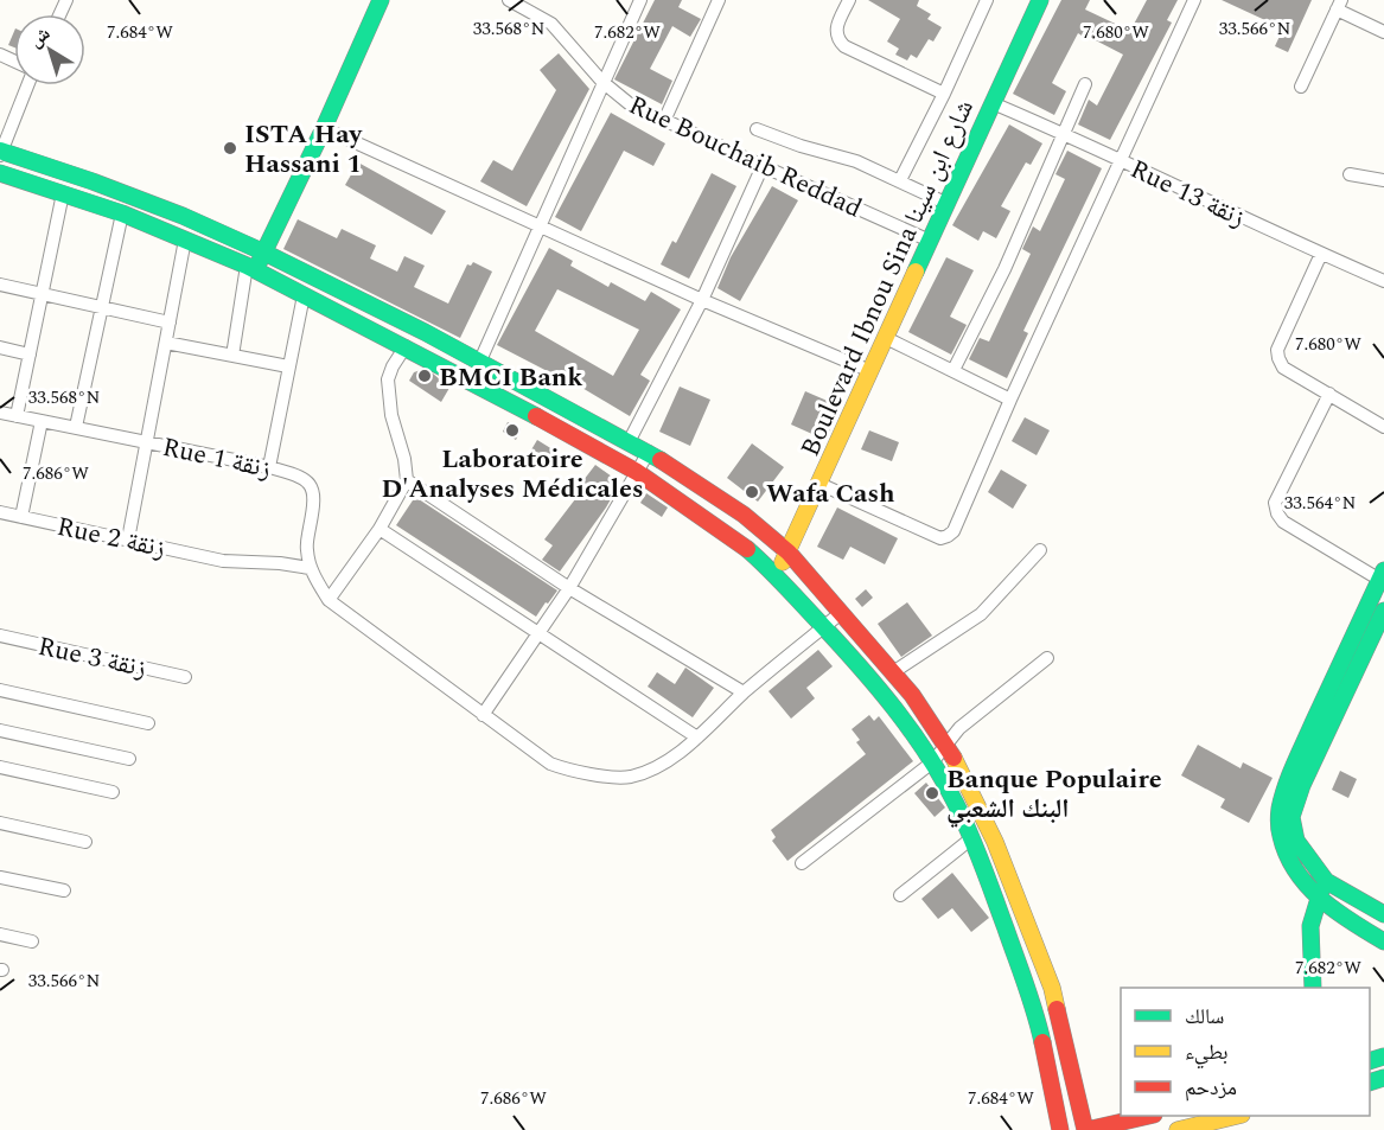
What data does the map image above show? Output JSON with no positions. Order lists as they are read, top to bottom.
{
  "streets": {
    "main road": ["Boulevard Ibnou Sina شارع ابن سينا"],
    "street": [
      "Rue Bouchaib Reddad",
      "Rue 13 زنقة",
      "Rue 1 زنقة",
      "Rue 2 زنقة",
      "Rue 3 زنقة"
    ]
  },
  "crossings": [
    ["Rue Bouchaib Reddad", "Boulevard Ibnou Sina شارع ابن سينا"],
    ["Rue 13 زنقة", "Boulevard Ibnou Sina شارع ابن سينا"],
    ["Rue 1 زنقة", "Rue 2 زنقة"]
  ],
  "places": [
    "ISTA Hay Hassani 1",
    "BMCI Bank",
    "Laboratoire D'Analyses Médicales",
    "Wafa Cash",
    "Banque Populaire البنك الشعبي"
  ],
  "legend": ["سالك", "بطيء", "مزدحم"],
  "north": "top left",
  "coordinates": [
    "33.568°N",
    "33.566°N",
    "7.684°W",
    "7.682°W",
    "7.680°W",
    "7.686°W",
    "33.564°N"
  ]
}
